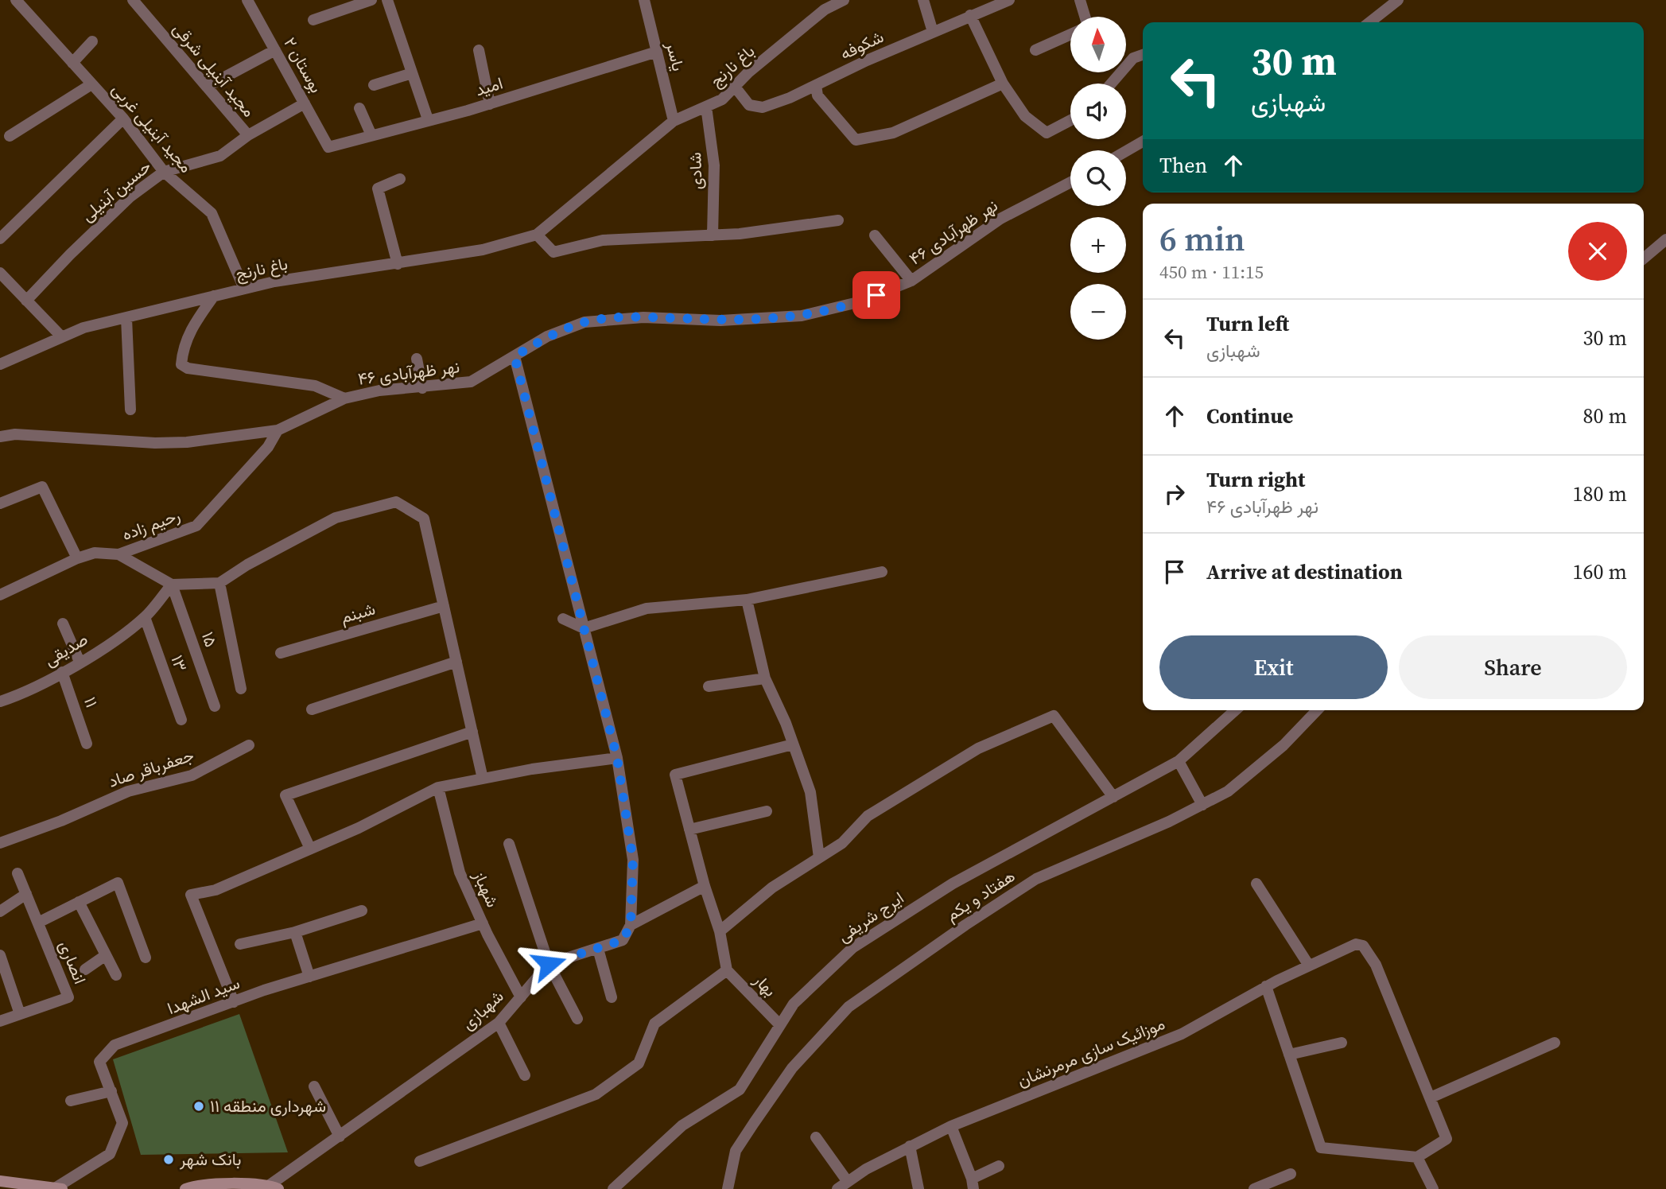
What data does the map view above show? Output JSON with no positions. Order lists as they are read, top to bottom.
{
  "streets": {
    "street": [
      "شکوفه",
      "یاسر",
      "بوستان ۲",
      "باغ نارنج",
      "مجید آبنیلی شرقی",
      "امید",
      "مجید آبنیلی غربی",
      "شادی",
      "حسین آبنیلی",
      "نهر ظهرآبادی ۴۶",
      "رحیم زاده",
      "شبنم",
      "۱۵",
      "صدیقی",
      "۱۳",
      "۱۱",
      "جعفرباقر صاد",
      "شهباز",
      "هفتاد و یکم",
      "ایرج شریفی",
      "انصاری",
      "بهار",
      "سید الشهدا",
      "شهبازی",
      "موزائیک سازی مرمرنشان"
    ]
  },
  "crossings": [
    ["شکوفه", "باغ نارنج"],
    ["یاسر", "باغ نارنج"],
    ["یاسر", "امید"],
    ["بوستان ۲", "امید"],
    ["بوستان ۲", "حسین آبنیلی"],
    ["باغ نارنج", "مجید آبنیلی غربی"],
    ["باغ نارنج", "شادی"],
    ["مجید آبنیلی شرقی", "حسین آبنیلی"],
    ["مجید آبنیلی غربی", "حسین آبنیلی"],
    ["نهر ظهرآبادی ۴۶", "رحیم زاده"],
    ["۱۵", "صدیقی"],
    ["صدیقی", "۱۳"],
    ["صدیقی", "۱۱"],
    ["شهباز", "سید الشهدا"],
    ["شهباز", "شهبازی"],
    ["ایرج شریفی", "بهار"]
  ],
  "places": ["شهرداری منطقه ۱۱", "بانک شهر"],
  "north": "top",
  "page": {
    "map_buttons": ["+", "−"],
    "turn": ["30 m", "شهبازی"],
    "then": "Then",
    "heading": ["6 min", "450 m · 11:15"],
    "list": [
      {
        "name": "Turn left",
        "note": "شهبازی",
        "value": "30 m"
      },
      {
        "name": "Continue",
        "value": "80 m"
      },
      {
        "name": "Turn right",
        "note": "نهر ظهرآبادی ۴۶",
        "value": "180 m"
      },
      {
        "name": "Arrive at destination",
        "value": "160 m"
      }
    ],
    "buttons": ["Exit", "Share"]
  }
}
